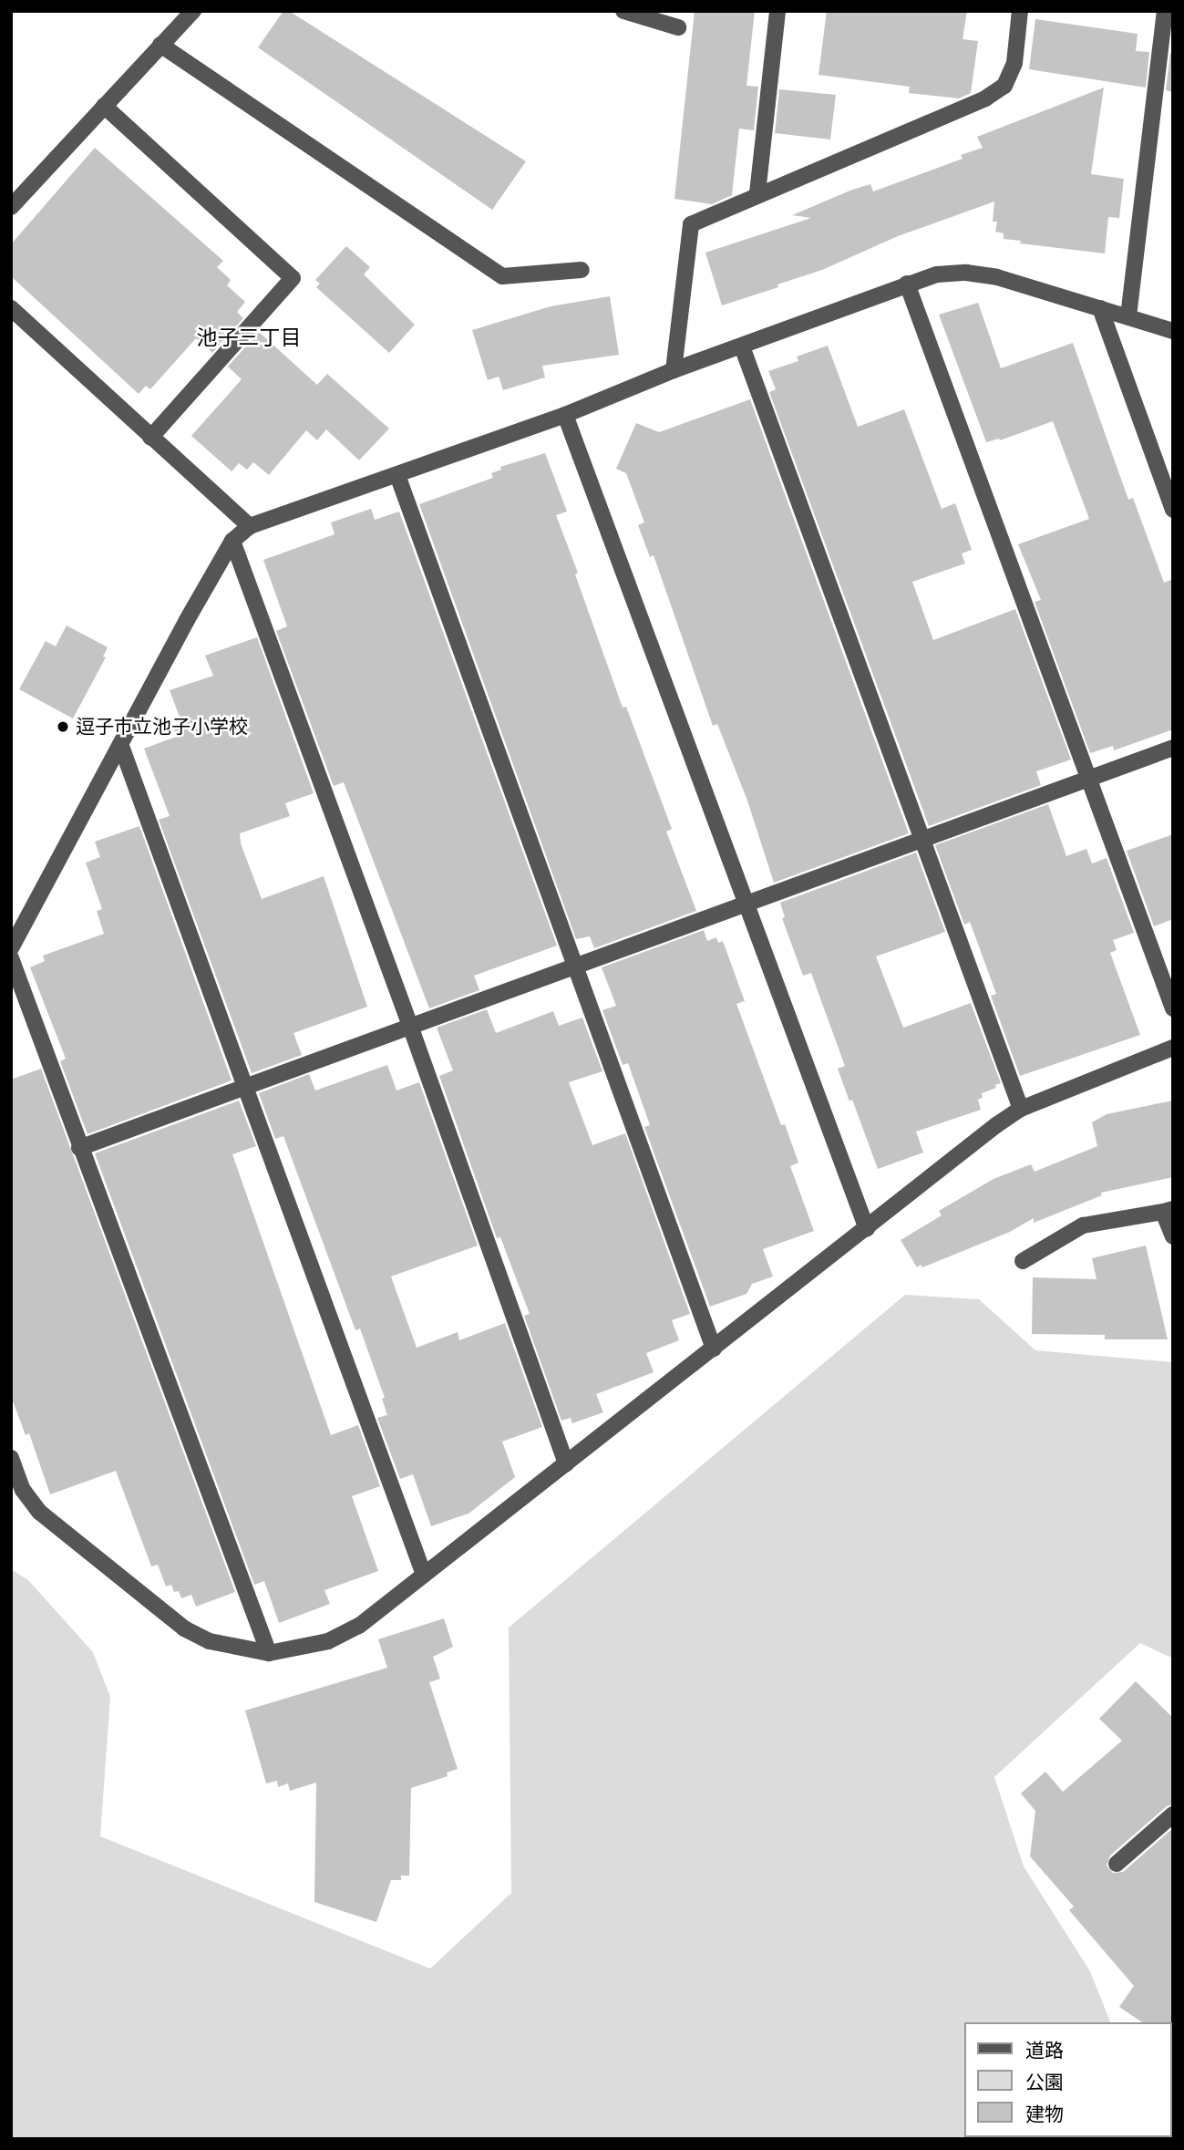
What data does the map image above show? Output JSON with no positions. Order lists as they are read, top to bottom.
{
  "districts": ["池子三丁目"],
  "places": ["逗子市立池子小学校"],
  "legend": ["道路", "公園", "建物"]
}
